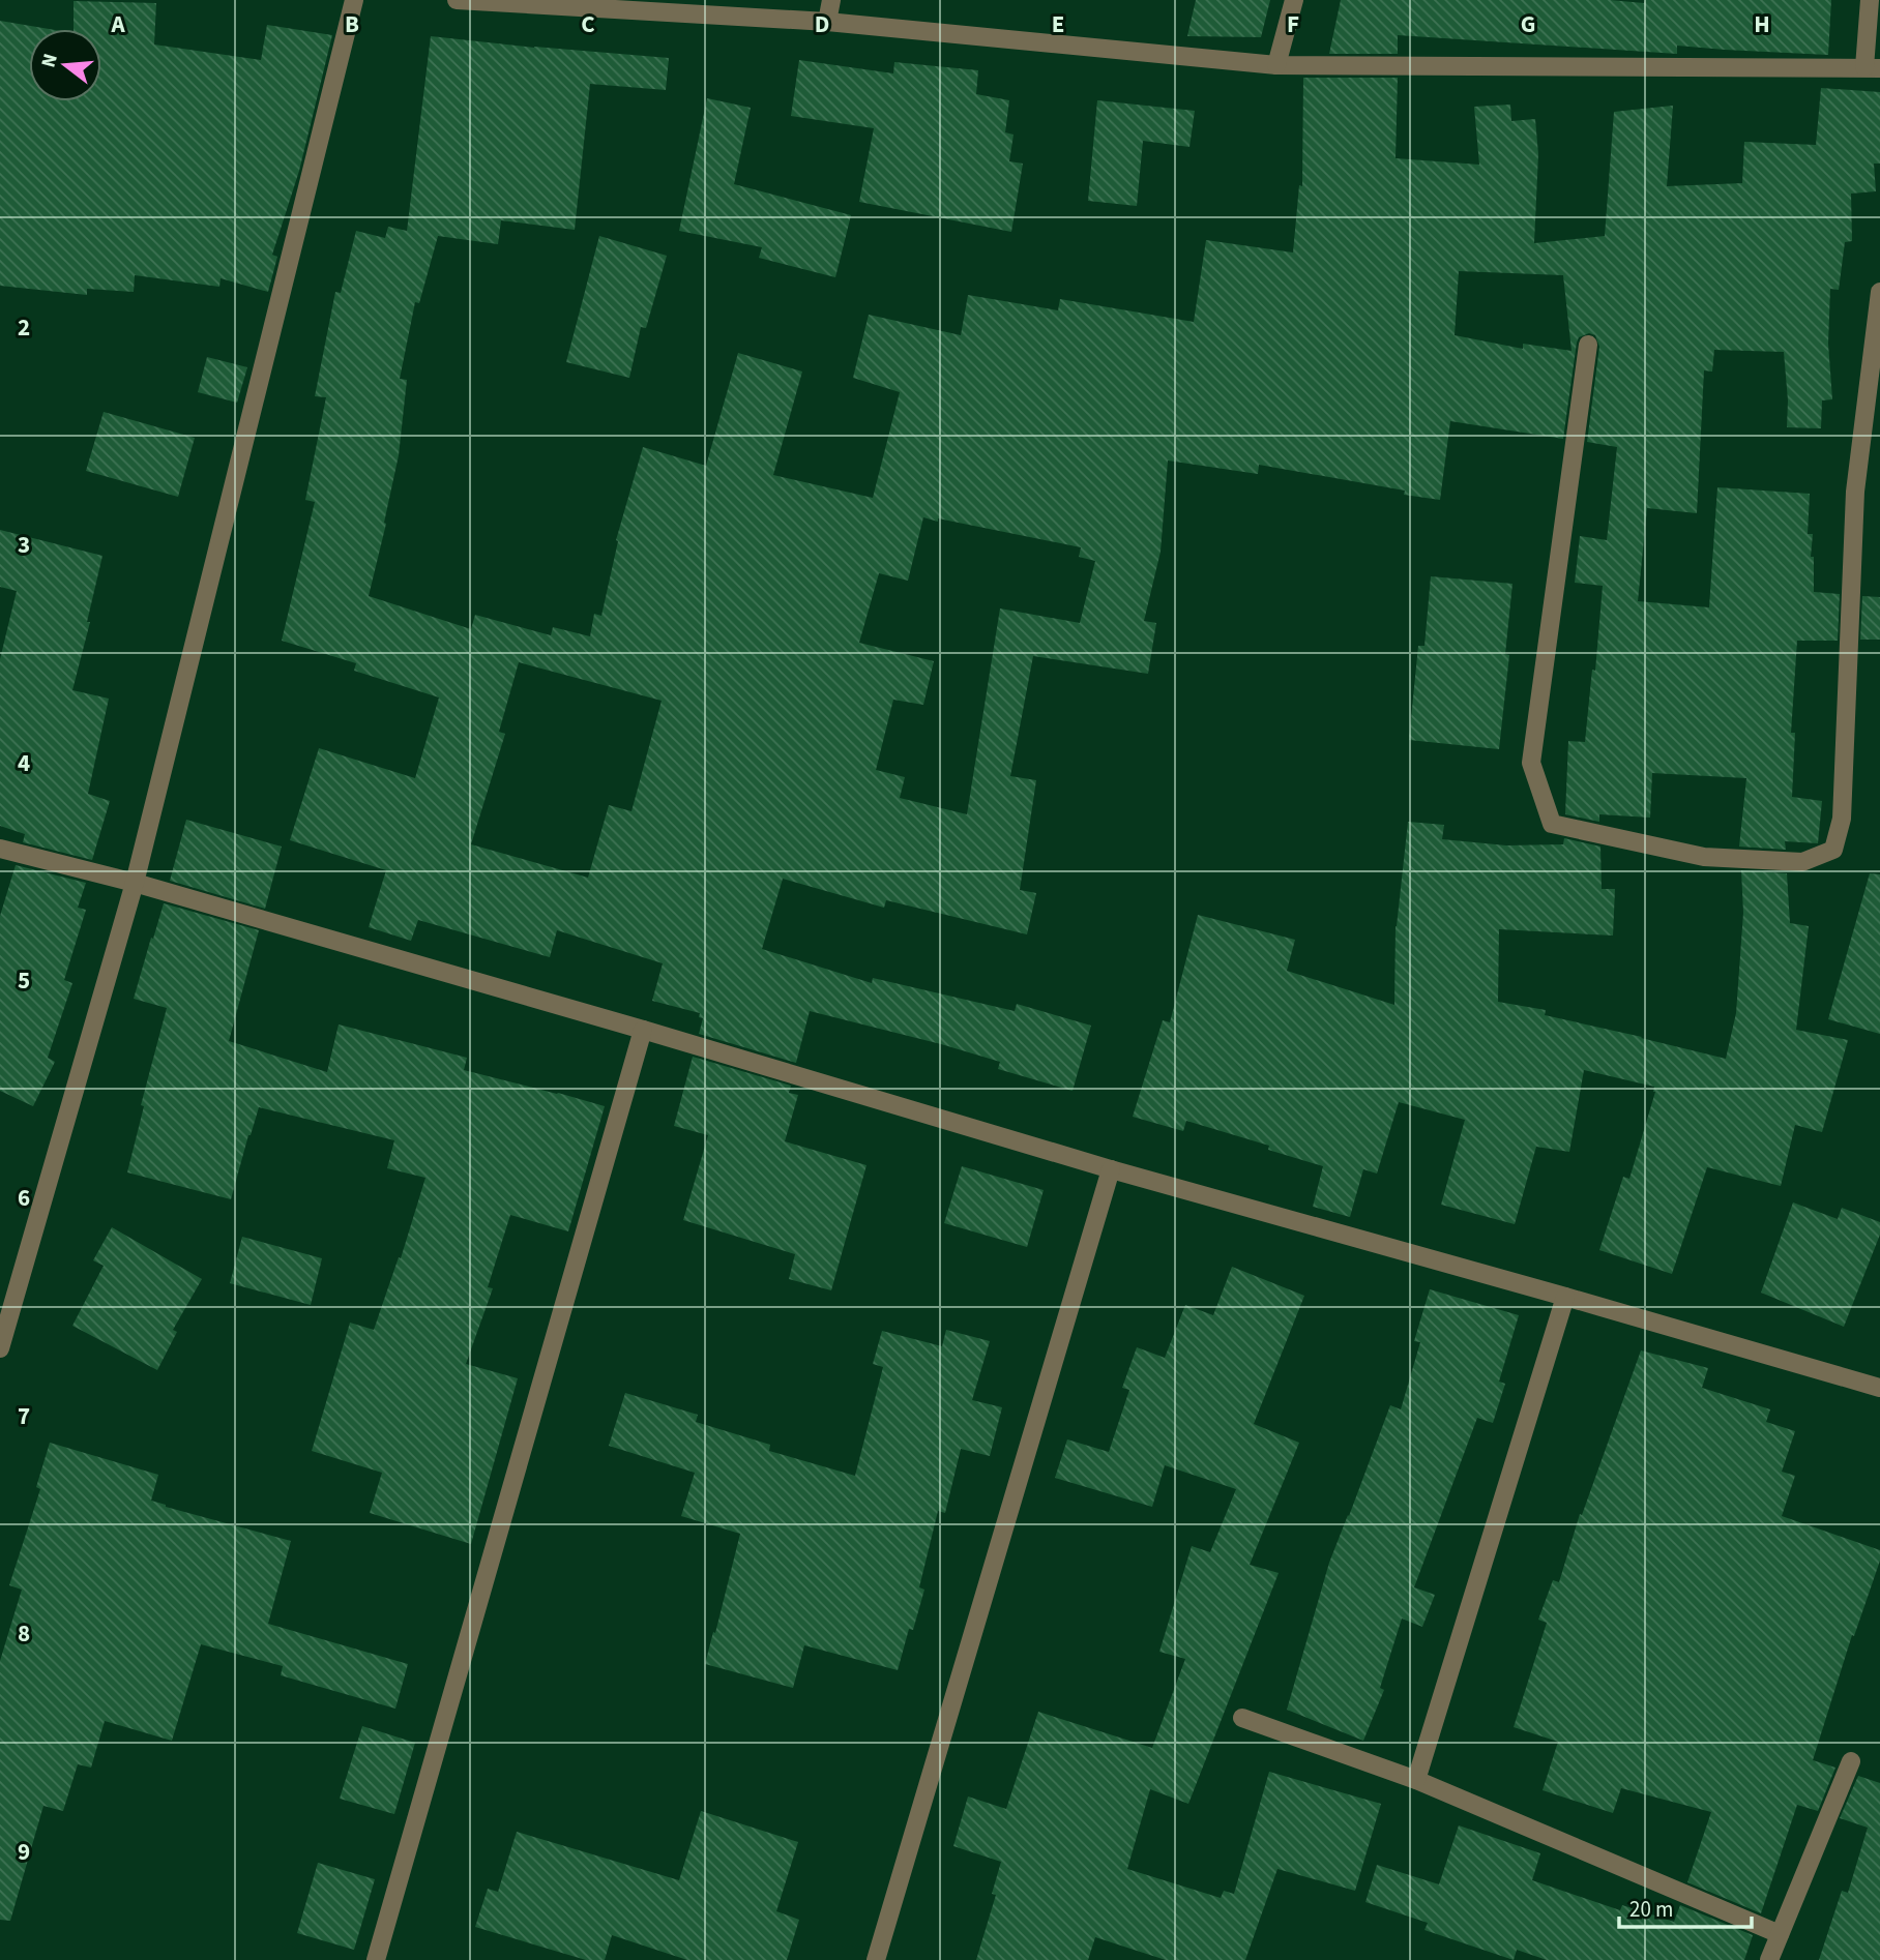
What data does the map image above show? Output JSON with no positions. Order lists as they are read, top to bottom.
{
  "scale_bar": "20 m",
  "north": "left",
  "grid": {
    "columns": [
      "A",
      "B",
      "C",
      "D",
      "E",
      "F",
      "G",
      "H"
    ],
    "rows": [
      "2",
      "3",
      "4",
      "5",
      "6",
      "7",
      "8",
      "9"
    ]
  }
}
